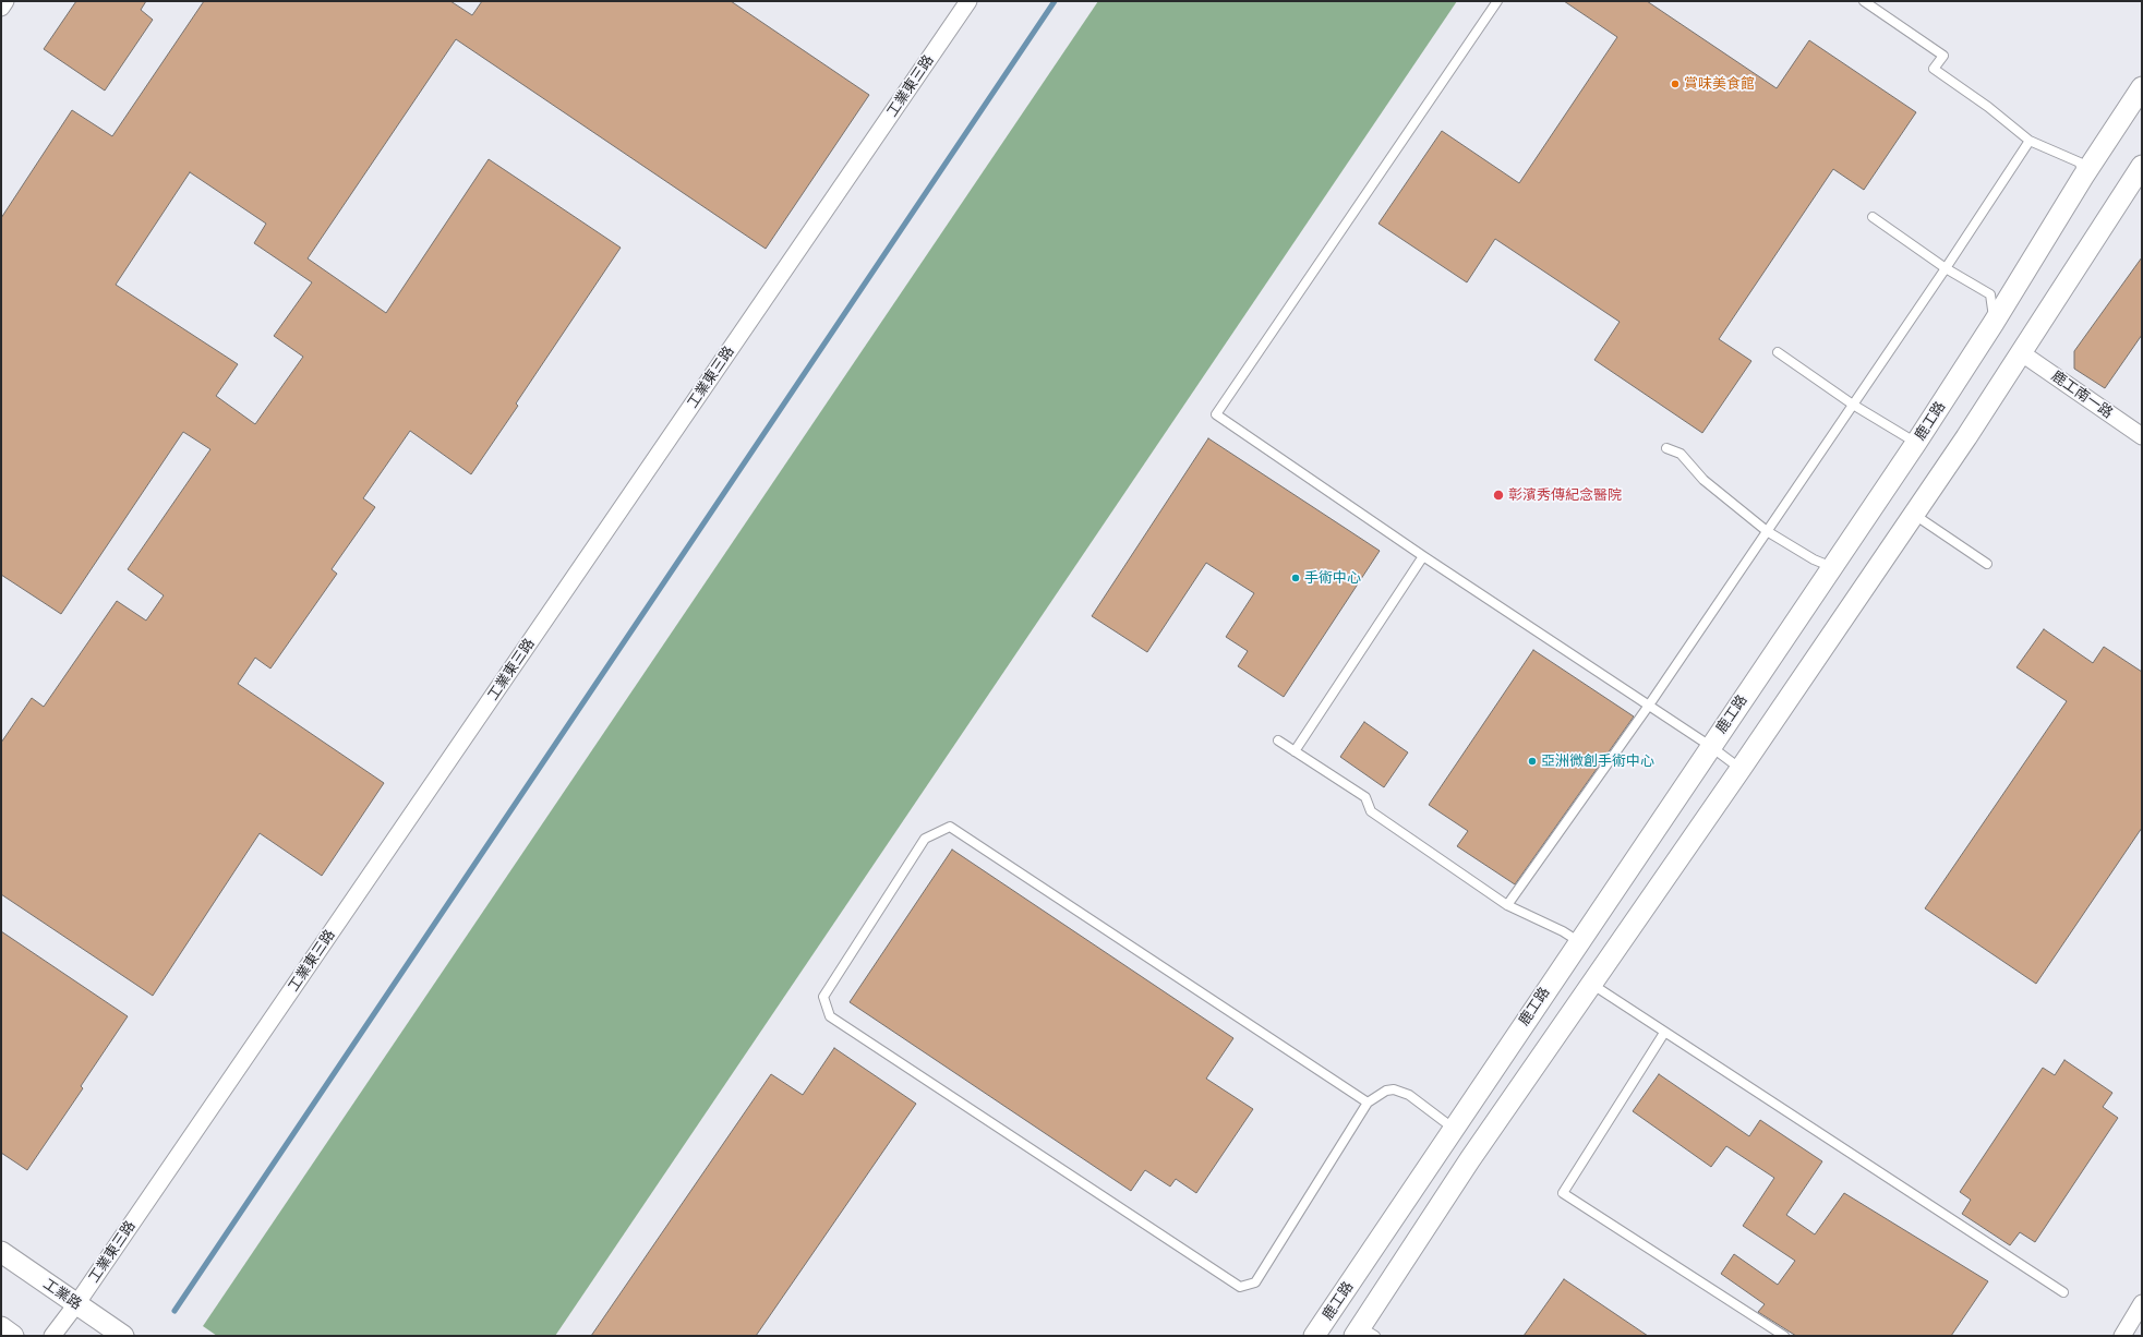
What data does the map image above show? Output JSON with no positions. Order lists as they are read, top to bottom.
{
  "streets": {
    "street": [
      "工業東三路",
      "鹿工南一路",
      "鹿工路",
      "工業路"
    ]
  },
  "crossings": [
    ["工業東三路", "工業路"]
  ],
  "places": [
    "賞味美食館",
    "彰濱秀傳紀念醫院",
    "手術中心",
    "亞洲微創手術中心"
  ]
}
